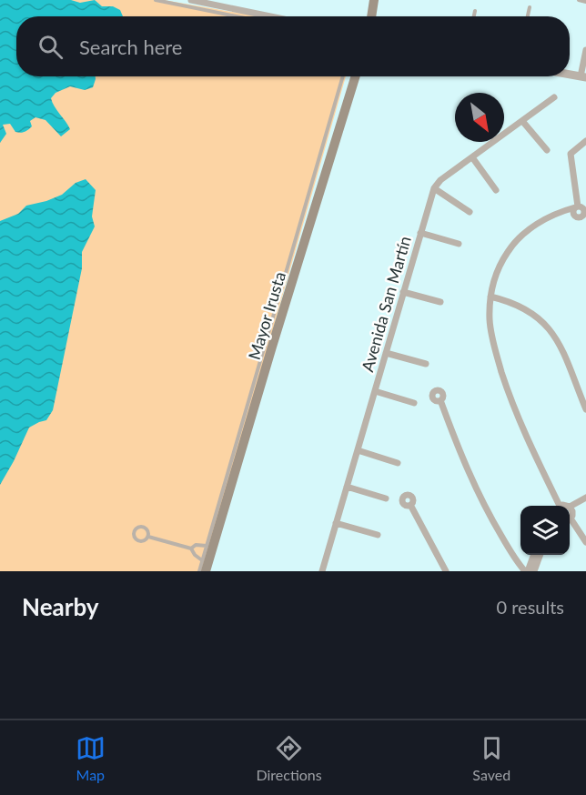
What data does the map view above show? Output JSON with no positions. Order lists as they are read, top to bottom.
{
  "streets": {
    "main road": ["Mayor Irusta"],
    "street": ["Avenida San Martín"]
  },
  "north": "bottom right",
  "page": {
    "search": "Search here",
    "heading": ["Nearby", "0 results"],
    "nav": ["Map", "Directions", "Saved"]
  }
}
